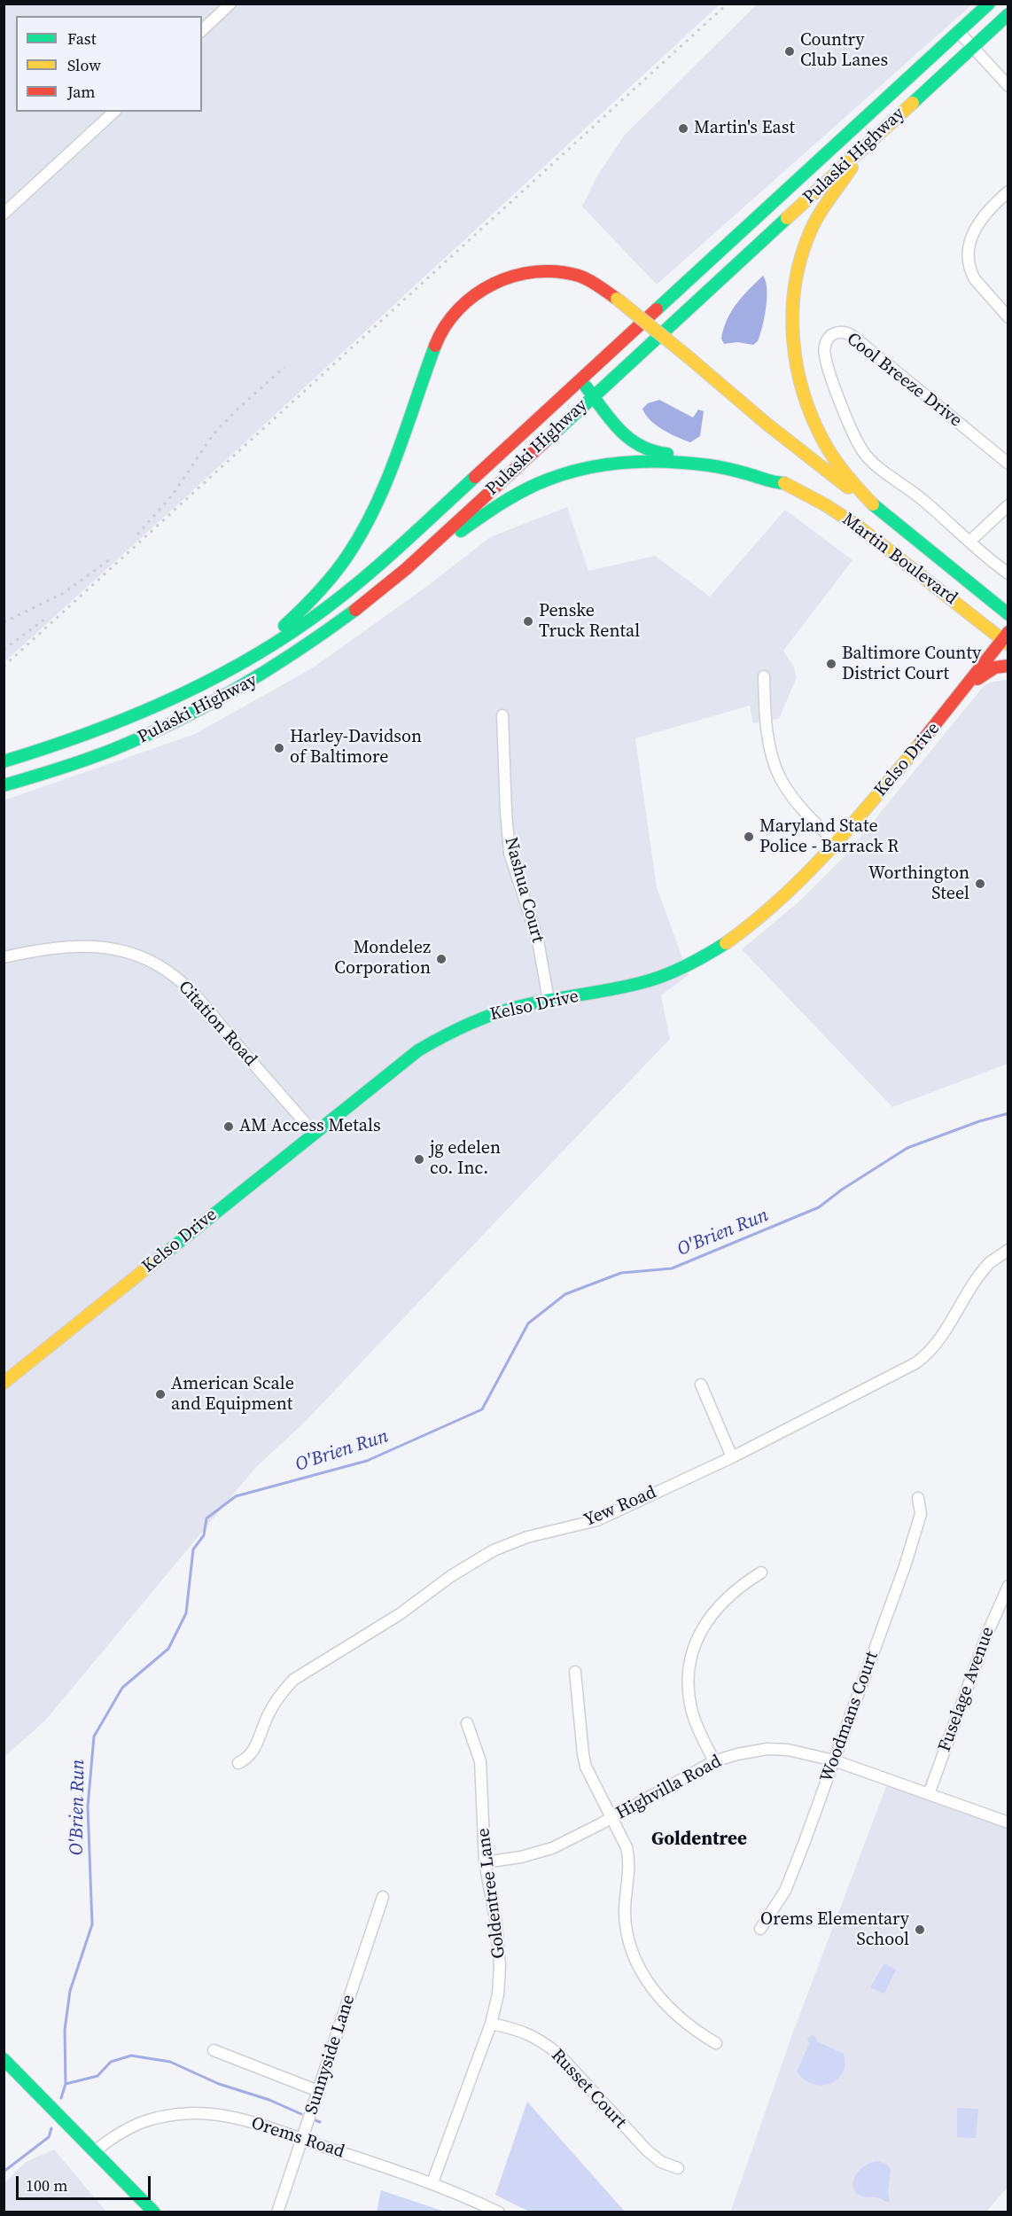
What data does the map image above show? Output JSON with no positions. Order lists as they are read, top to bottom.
{
  "streets": {
    "main road": ["Pulaski Highway", "Martin Boulevard", "Kelso Drive"],
    "street": [
      "Cool Breeze Drive",
      "Nashua Court",
      "Citation Road",
      "Yew Road",
      "Fuselage Avenue",
      "Woodmans Court",
      "Highvilla Road",
      "Goldentree Lane",
      "Sunnyside Lane",
      "Russet Court",
      "Orems Road"
    ]
  },
  "crossings": [
    ["Martin Boulevard", "Kelso Drive"],
    ["Kelso Drive", "Nashua Court"],
    ["Kelso Drive", "Citation Road"],
    ["Fuselage Avenue", "Highvilla Road"],
    ["Woodmans Court", "Highvilla Road"],
    ["Highvilla Road", "Goldentree Lane"],
    ["Goldentree Lane", "Russet Court"],
    ["Goldentree Lane", "Orems Road"],
    ["Sunnyside Lane", "Orems Road"]
  ],
  "districts": ["Goldentree"],
  "water": ["O'Brien Run"],
  "places": [
    "Country Club Lanes",
    "Martin's East",
    "Penske Truck Rental",
    "Baltimore County District Court",
    "Harley-Davidson of Baltimore",
    "Maryland State Police - Barrack R",
    "Worthington Steel",
    "Mondelez Corporation",
    "AM Access Metals",
    "jg edelen co. Inc.",
    "American Scale and Equipment",
    "Orems Elementary School"
  ],
  "legend": ["Fast", "Slow", "Jam"],
  "scale_bar": "100 m"
}
